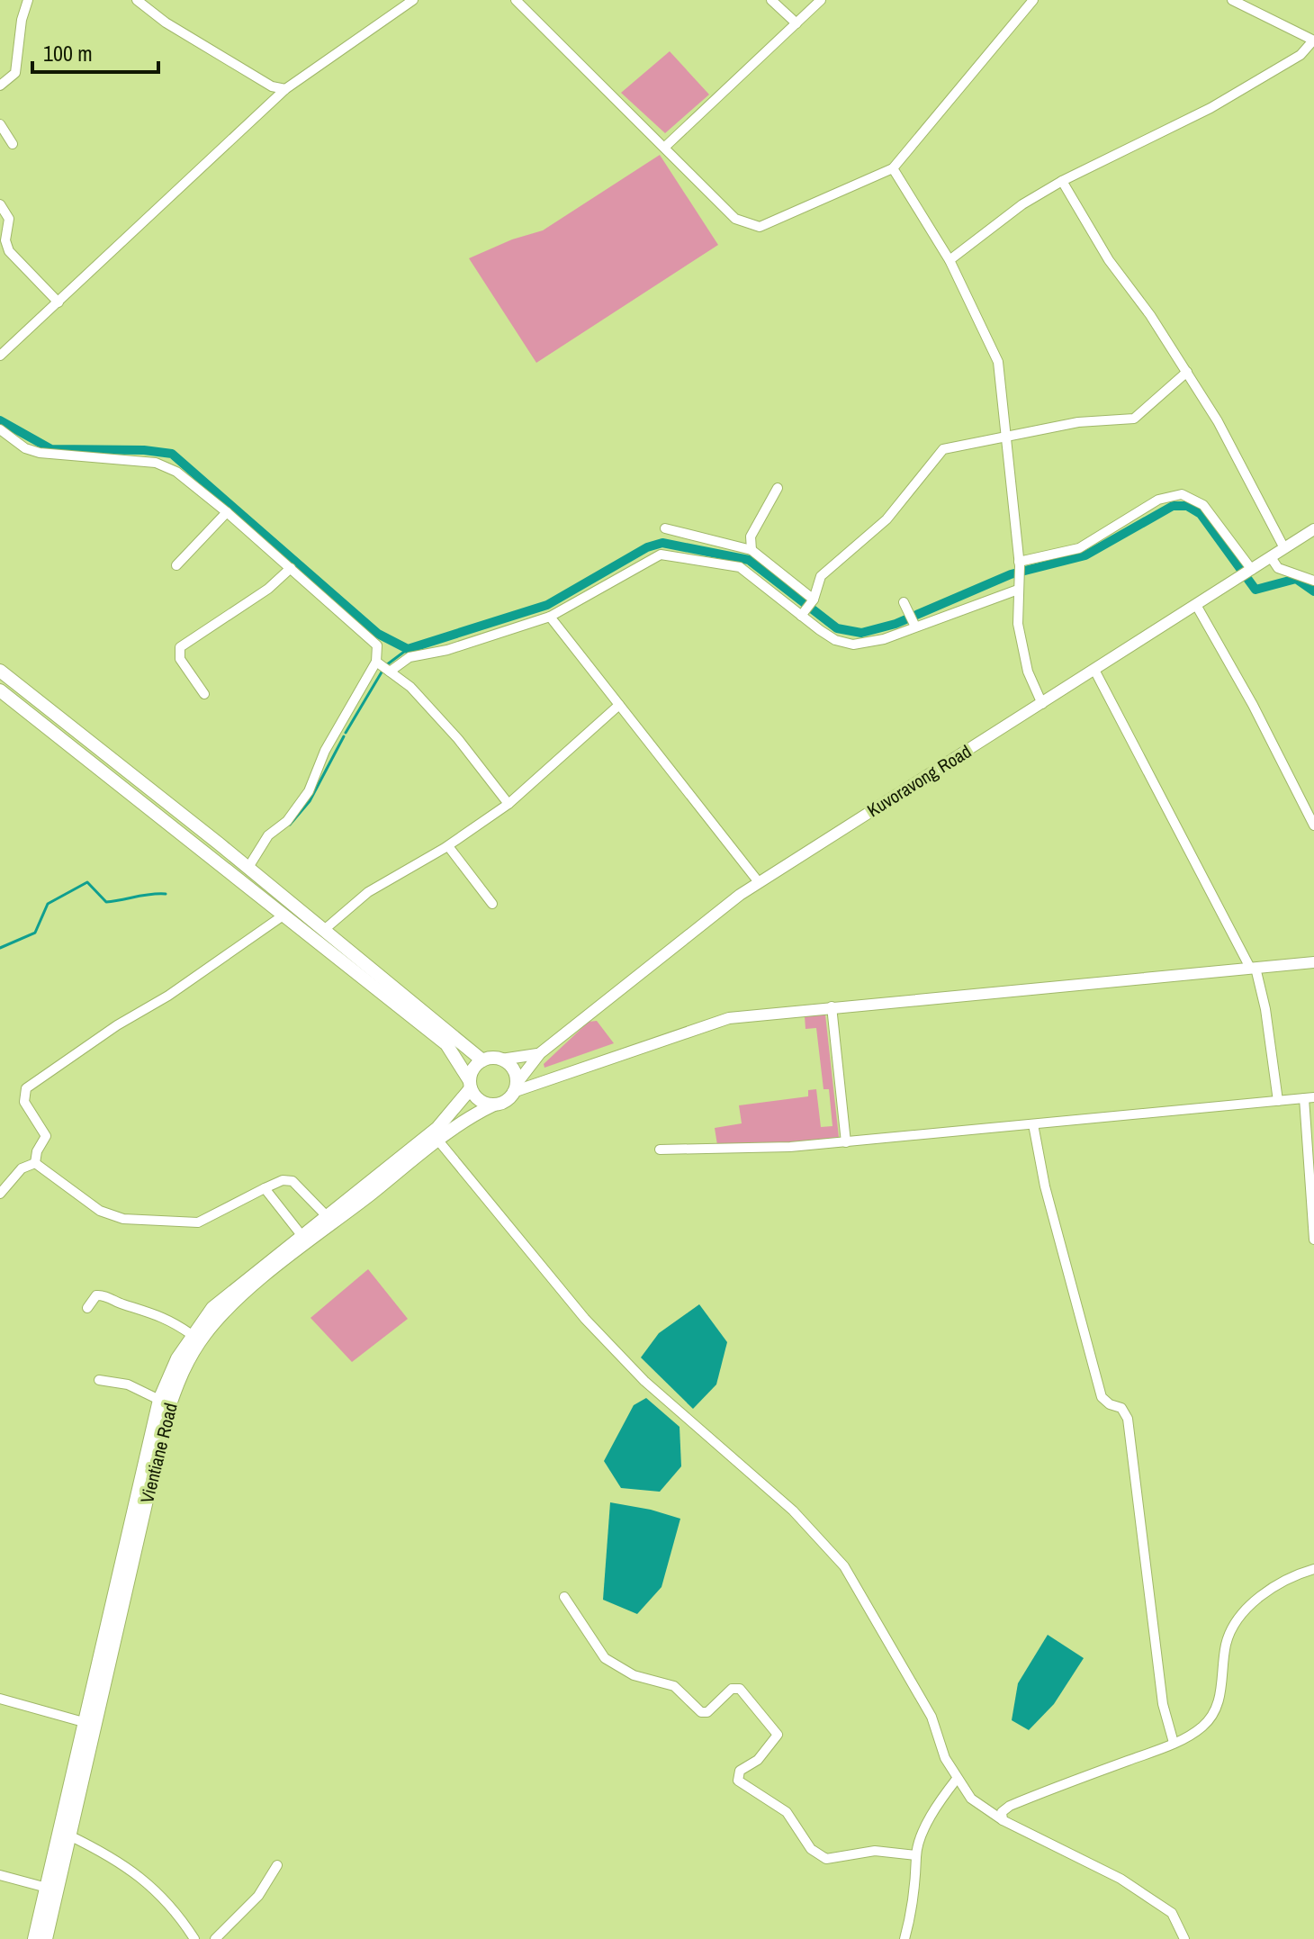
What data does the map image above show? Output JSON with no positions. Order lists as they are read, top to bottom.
{
  "streets": {
    "main road": ["Vientiane Road"],
    "street": ["Kuvoravong Road"]
  },
  "crossings": [
    ["Kuvoravong Road", "Vientiane Road"]
  ],
  "scale_bar": "100 m"
}
